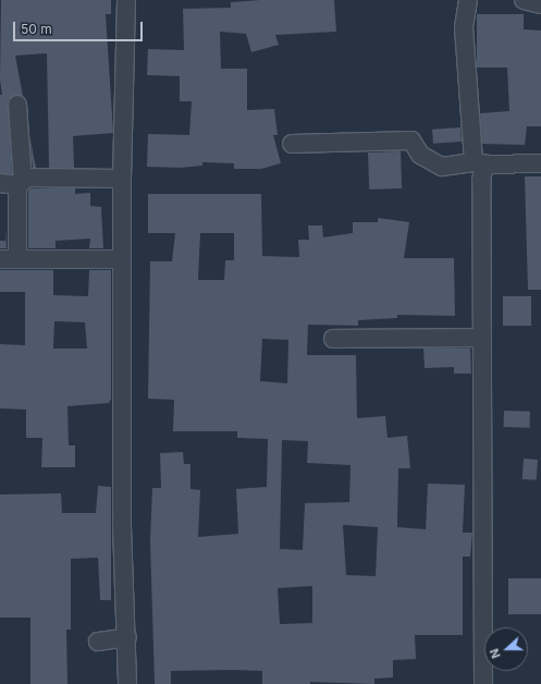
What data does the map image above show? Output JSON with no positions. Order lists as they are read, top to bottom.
{
  "scale_bar": "50 m",
  "north": "left"
}
